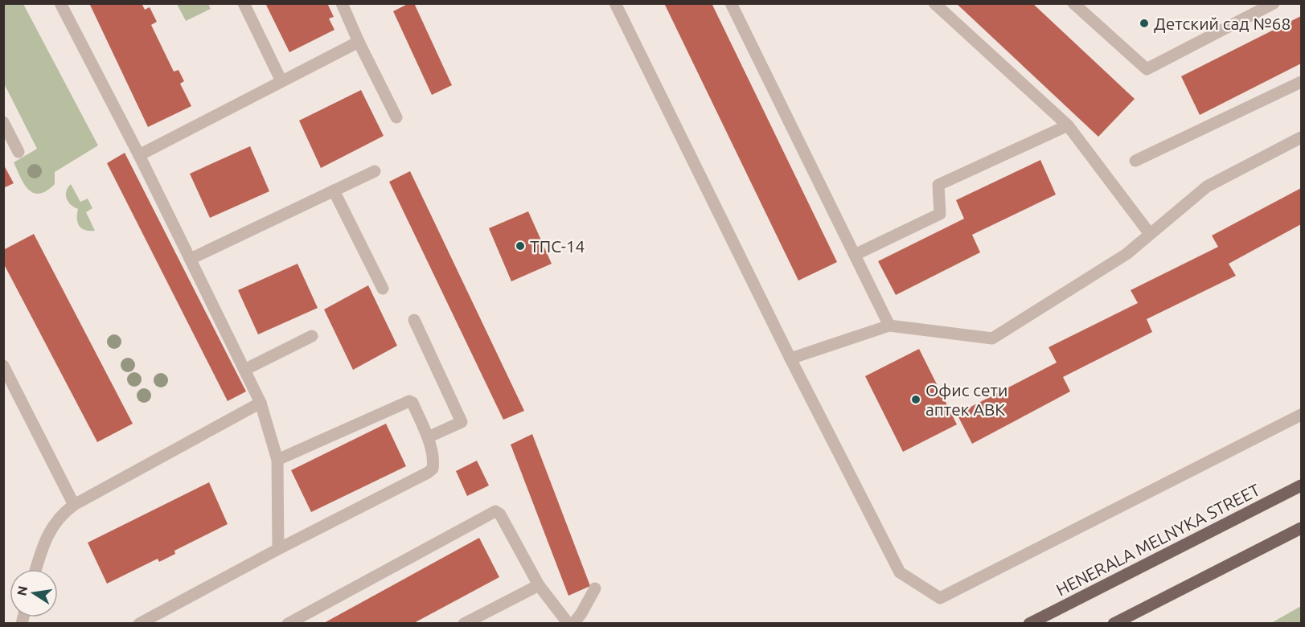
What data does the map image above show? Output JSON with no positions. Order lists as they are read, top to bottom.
{
  "streets": {
    "main road": ["HENERALA MELNYKA STREET"]
  },
  "places": ["Детский сад №68", "ТПС-14", "Офис сети аптек АВК"],
  "north": "left"
}
